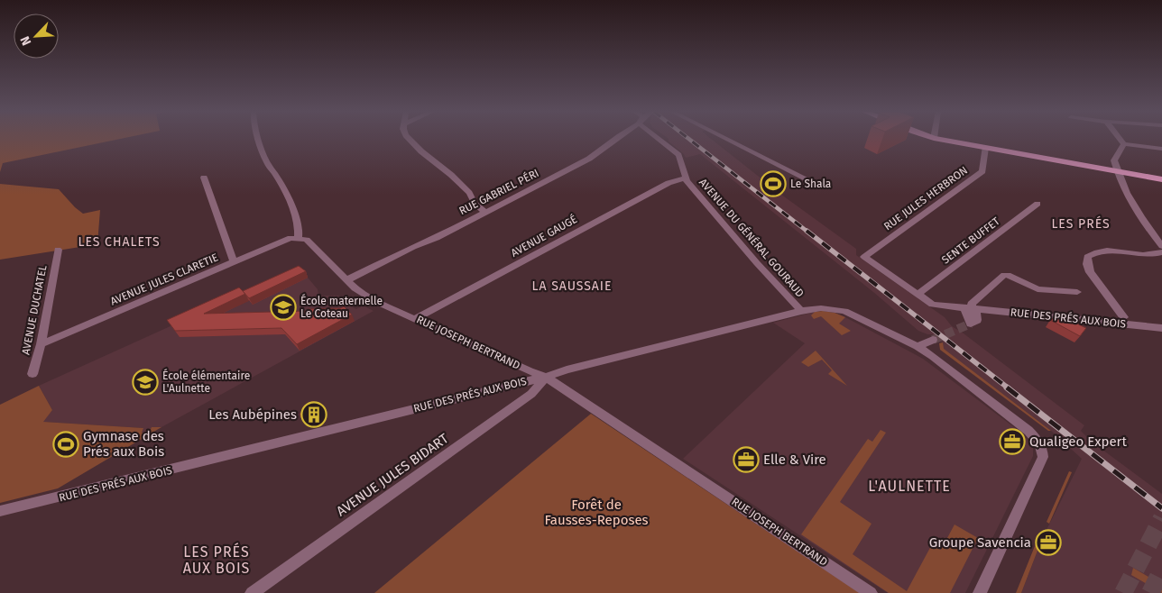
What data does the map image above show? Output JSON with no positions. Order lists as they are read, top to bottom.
{
  "streets": {
    "street": [
      "RUE GABRIEL PÉRI",
      "RUE JULES HERBRON",
      "AVENUE GAUGÉ",
      "AVENUE DU GÉNÉRAL GOURAUD",
      "SENTE BUFFET",
      "AVENUE JULES CLARETIE",
      "AVENUE DUCHATEL",
      "RUE DES PRÉS AUX BOIS",
      "RUE JOSEPH BERTRAND",
      "AVENUE JULES BIDART"
    ]
  },
  "crossings": [
    ["RUE GABRIEL PÉRI", "RUE JOSEPH BERTRAND"],
    ["RUE JULES HERBRON", "RUE DES PRÉS AUX BOIS"],
    ["AVENUE GAUGÉ", "AVENUE DU GÉNÉRAL GOURAUD"],
    ["AVENUE GAUGÉ", "RUE JOSEPH BERTRAND"],
    ["AVENUE DU GÉNÉRAL GOURAUD", "RUE DES PRÉS AUX BOIS"],
    ["SENTE BUFFET", "RUE DES PRÉS AUX BOIS"],
    ["AVENUE JULES CLARETIE", "AVENUE DUCHATEL"],
    ["AVENUE JULES CLARETIE", "RUE JOSEPH BERTRAND"],
    ["RUE DES PRÉS AUX BOIS", "RUE JOSEPH BERTRAND"],
    ["RUE DES PRÉS AUX BOIS", "AVENUE JULES BIDART"],
    ["RUE JOSEPH BERTRAND", "AVENUE JULES BIDART"]
  ],
  "districts": [
    "LES PRÉS",
    "LES CHALETS",
    "LA SAUSSAIE",
    "L'AULNETTE",
    "LES PRÉS AUX BOIS"
  ],
  "parks": ["Forêt de Fausses-Reposes"],
  "places": {
    "sports": ["Le Shala", "Gymnase des Prés aux Bois"],
    "school or university": ["École maternelle Le Coteau", "École élémentaire L'Aulnette"],
    "building": ["Les Aubépines"],
    "office": ["Qualigeo Expert", "Elle & Vire", "Groupe Savencia"]
  },
  "north": "bottom left"
}
